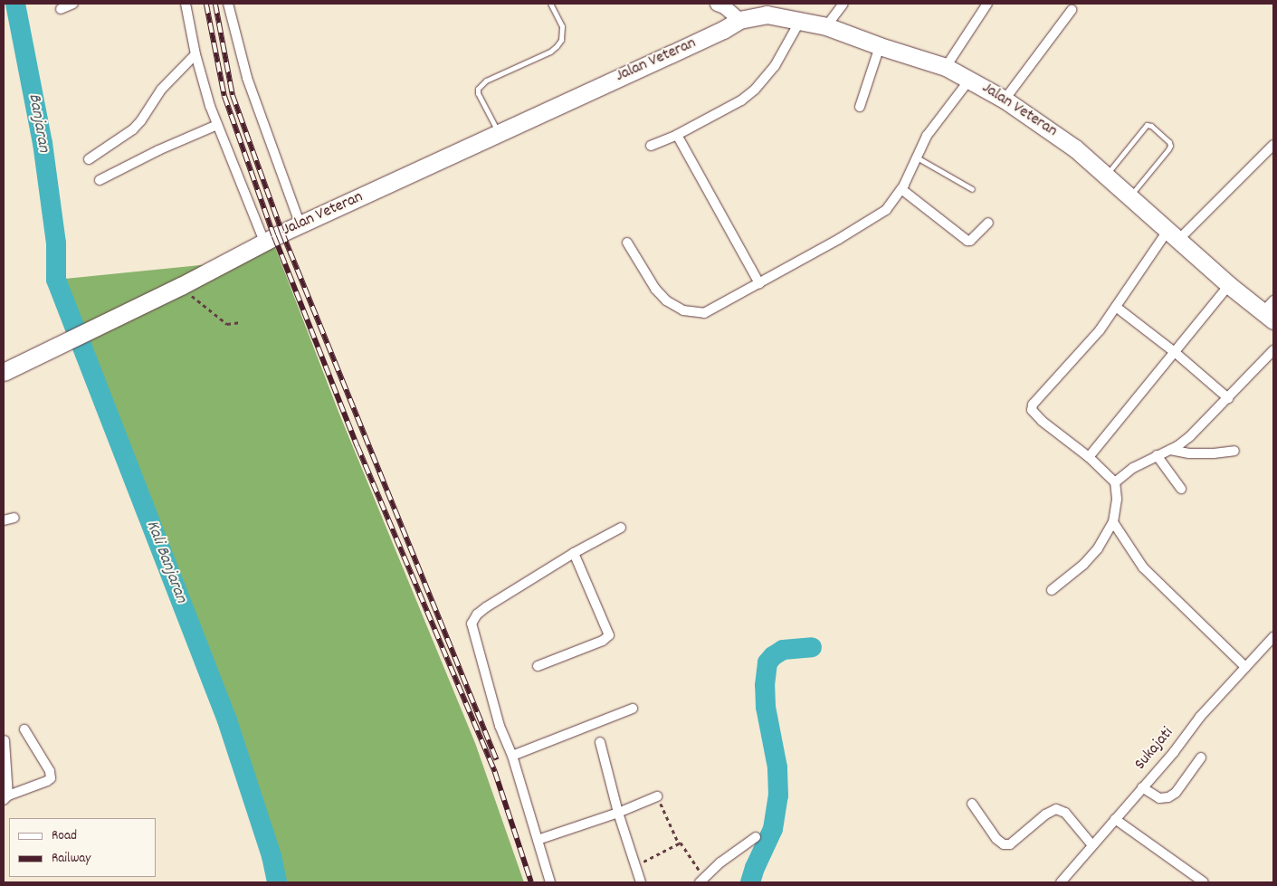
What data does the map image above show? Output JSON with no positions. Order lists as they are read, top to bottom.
{
  "streets": {
    "highway": ["Jalan Veteran"],
    "street": ["Sukajati"]
  },
  "water": ["Banjaran", "Kali Banjaran"],
  "legend": ["Road", "Railway"]
}
